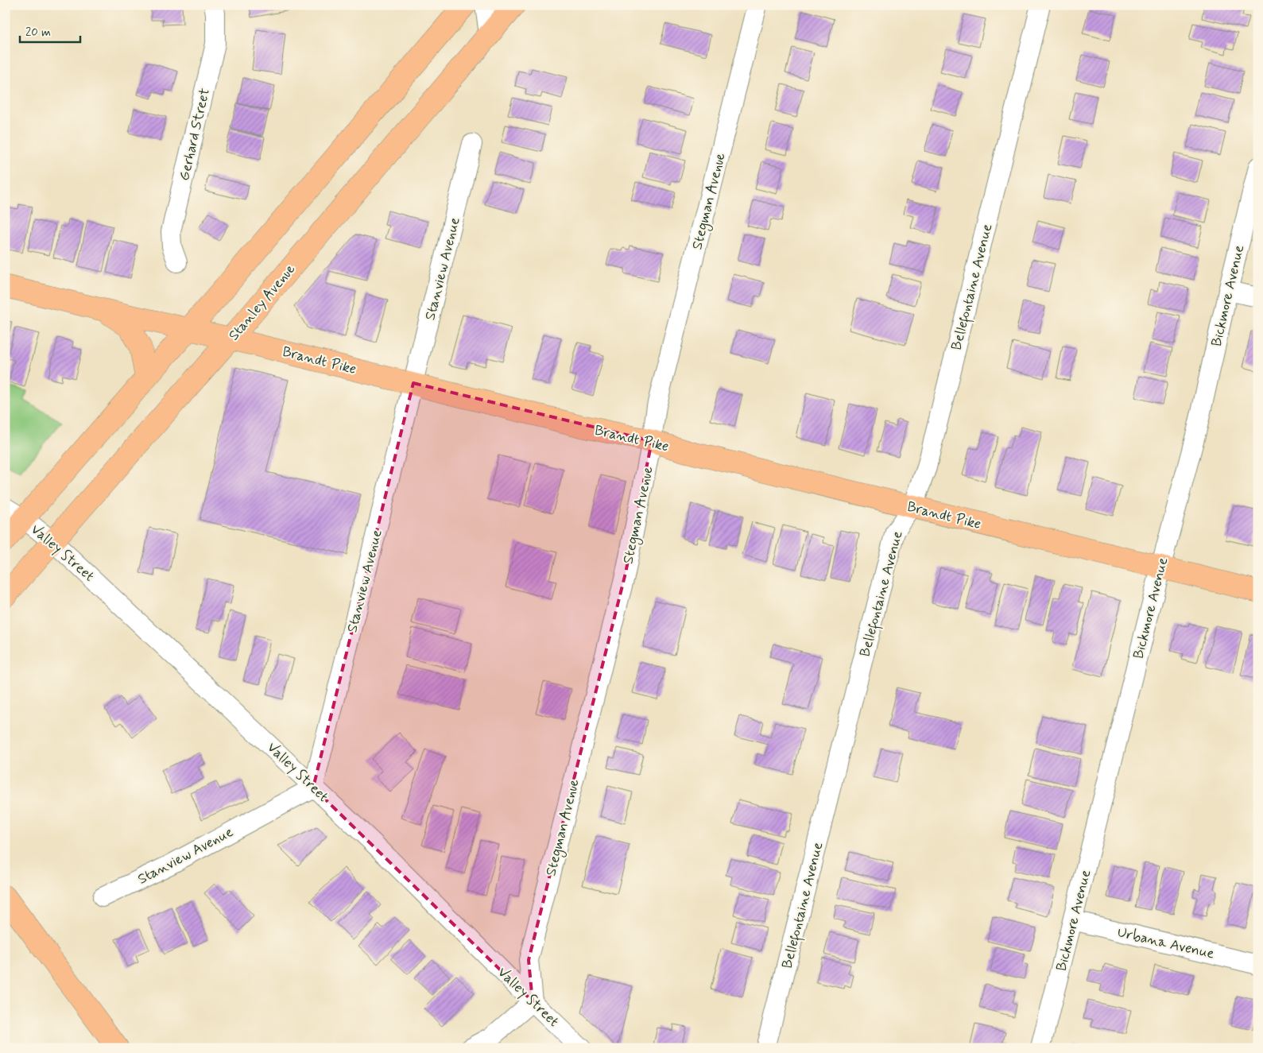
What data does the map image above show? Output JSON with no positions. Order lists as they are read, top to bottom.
{
  "streets": {
    "main road": ["Stanley Avenue", "Brandt Pike"],
    "street": [
      "Gerhard Street",
      "Stegman Avenue",
      "Stanview Avenue",
      "Bellefontaine Avenue",
      "Bickmore Avenue",
      "Valley Street",
      "Urbana Avenue"
    ]
  },
  "crossings": [
    ["Stegman Avenue", "Brandt Pike"],
    ["Stegman Avenue", "Valley Street"],
    ["Stanview Avenue", "Brandt Pike"],
    ["Stanview Avenue", "Valley Street"],
    ["Bellefontaine Avenue", "Brandt Pike"],
    ["Bickmore Avenue", "Brandt Pike"],
    ["Bickmore Avenue", "Urbana Avenue"],
    ["Stanley Avenue", "Brandt Pike"],
    ["Stanley Avenue", "Valley Street"]
  ],
  "scale_bar": "20 m"
}
